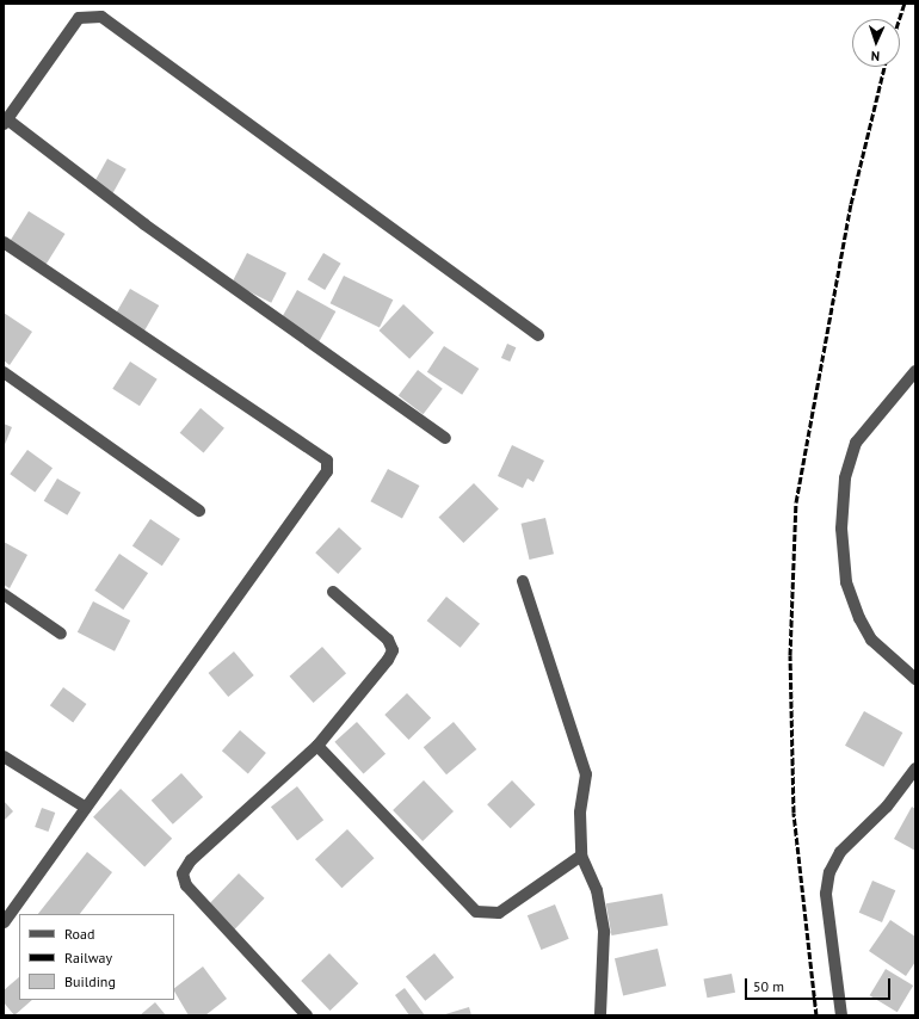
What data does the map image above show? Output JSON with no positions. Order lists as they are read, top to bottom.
{
  "legend": ["Road", "Railway", "Building"],
  "scale_bar": "50 m",
  "north": "bottom"
}
